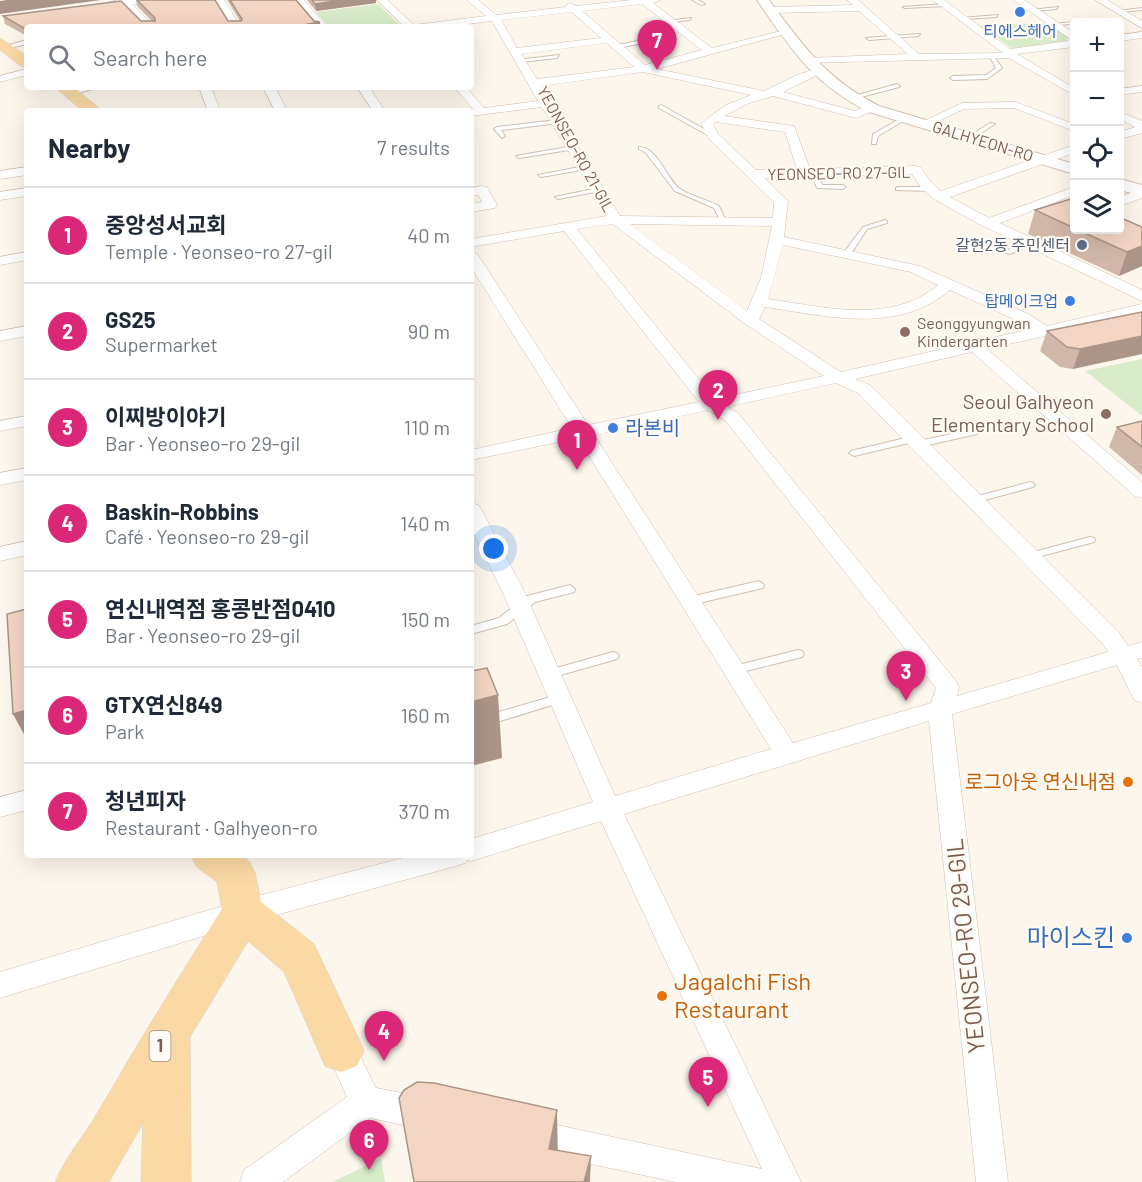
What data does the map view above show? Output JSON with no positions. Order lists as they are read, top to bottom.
{
  "streets": {
    "main road": ["GALHYEON-RO", "1"],
    "street": ["YEONSEO-RO 21-GIL", "YEONSEO-RO 27-GIL", "YEONSEO-RO 29-GIL"]
  },
  "crossings": [
    ["GALHYEON-RO", "YEONSEO-RO 21-GIL"],
    ["GALHYEON-RO", "YEONSEO-RO 27-GIL"]
  ],
  "places": [
    "티에스헤어",
    "갈현2동 주민센터",
    "탑메이크업",
    "Seonggyungwan Kindergarten",
    "Seoul Galhyeon Elementary School",
    "라본비",
    "로그아웃 연신내점",
    "마이스킨",
    "Jagalchi Fish Restaurant"
  ],
  "page": {
    "map_buttons": ["+", "−"],
    "pins": [
      "7",
      "2",
      "1",
      "3",
      "4",
      "5",
      "6"
    ],
    "search": "Search here",
    "heading": ["Nearby", "7 results"],
    "list": [
      {
        "mark": "1",
        "name": "중앙성서교회",
        "note": "Temple · Yeonseo-ro 27-gil",
        "value": "40 m"
      },
      {
        "mark": "2",
        "name": "GS25",
        "note": "Supermarket",
        "value": "90 m"
      },
      {
        "mark": "3",
        "name": "이찌방이야기",
        "note": "Bar · Yeonseo-ro 29-gil",
        "value": "110 m"
      },
      {
        "mark": "4",
        "name": "Baskin-Robbins",
        "note": "Café · Yeonseo-ro 29-gil",
        "value": "140 m"
      },
      {
        "mark": "5",
        "name": "연신내역점 홍콩반점0410",
        "note": "Bar · Yeonseo-ro 29-gil",
        "value": "150 m"
      },
      {
        "mark": "6",
        "name": "GTX연신849",
        "note": "Park",
        "value": "160 m"
      },
      {
        "mark": "7",
        "name": "청년피자",
        "note": "Restaurant · Galhyeon-ro",
        "value": "370 m"
      }
    ]
  }
}
